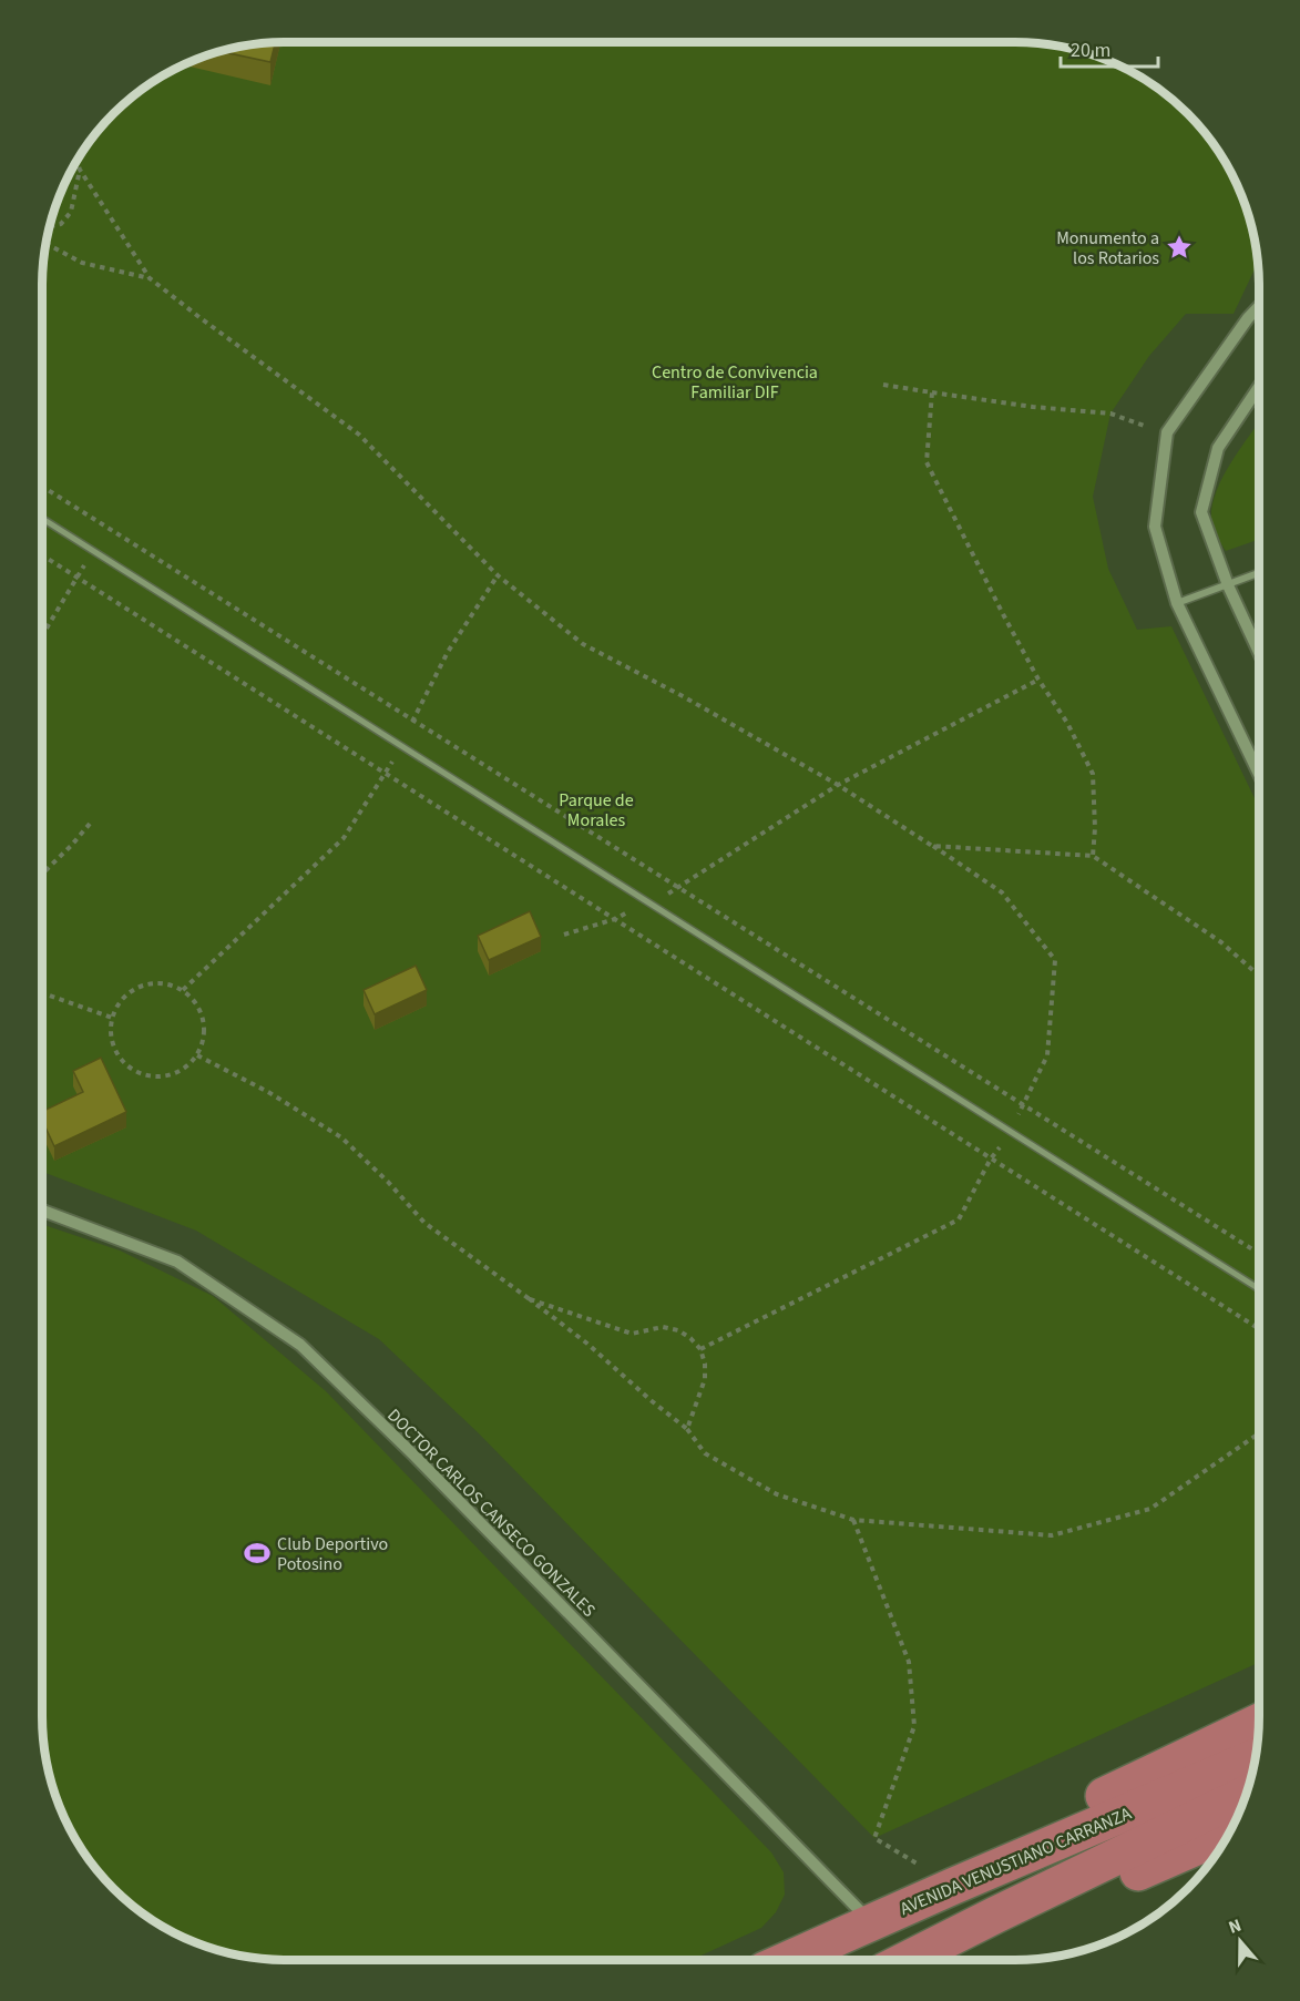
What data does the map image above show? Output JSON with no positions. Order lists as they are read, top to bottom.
{
  "streets": {
    "main road": ["AVENIDA VENUSTIANO CARRANZA"],
    "street": ["DOCTOR CARLOS CANSECO GONZALES"]
  },
  "crossings": [
    ["DOCTOR CARLOS CANSECO GONZALES", "AVENIDA VENUSTIANO CARRANZA"]
  ],
  "parks": ["Centro de Convivencia Familiar DIF", "Parque de Morales"],
  "places": {
    "place": ["Monumento a los Rotarios"],
    "sports": ["Club Deportivo Potosino"]
  },
  "scale_bar": "20 m",
  "north": "top"
}
